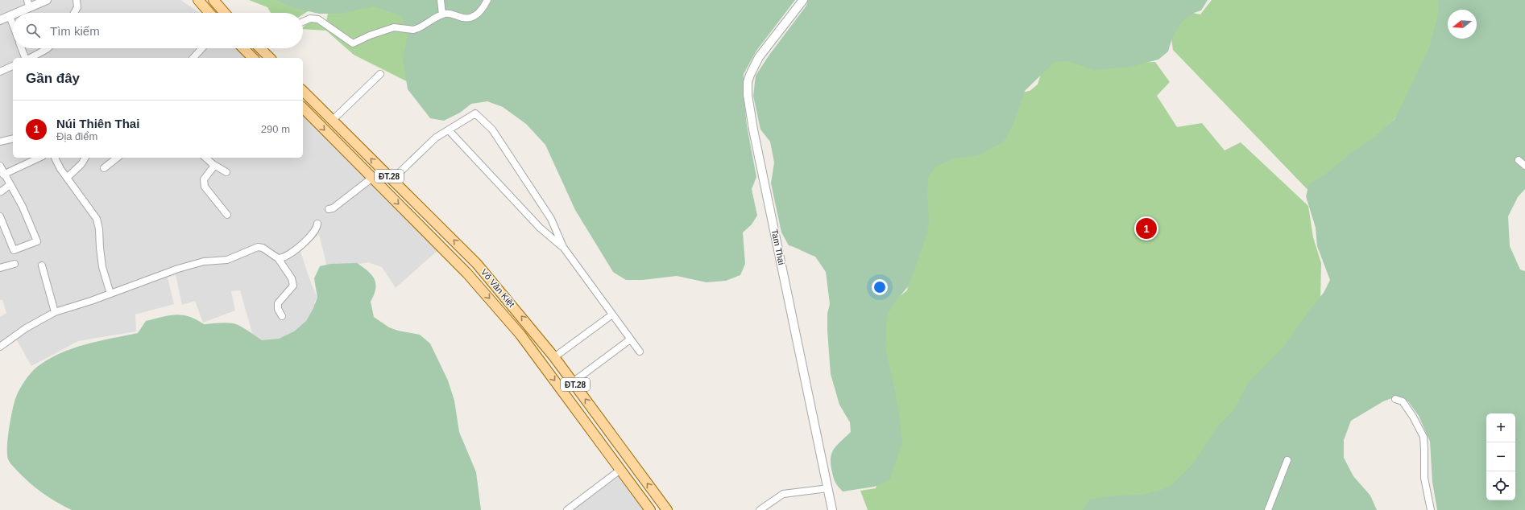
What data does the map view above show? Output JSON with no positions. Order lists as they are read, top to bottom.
{
  "streets": {
    "main road": ["ĐT.28", "Võ Văn Kiệt"],
    "street": ["Tam Thai"]
  },
  "north": "left",
  "page": {
    "search": "Tìm kiếm",
    "heading": "Gần đây",
    "list": [
      {
        "mark": "1",
        "name": "Núi Thiên Thai",
        "note": "Địa điểm",
        "value": "290 m"
      }
    ],
    "pins": "1",
    "map_buttons": ["+", "−"]
  }
}
